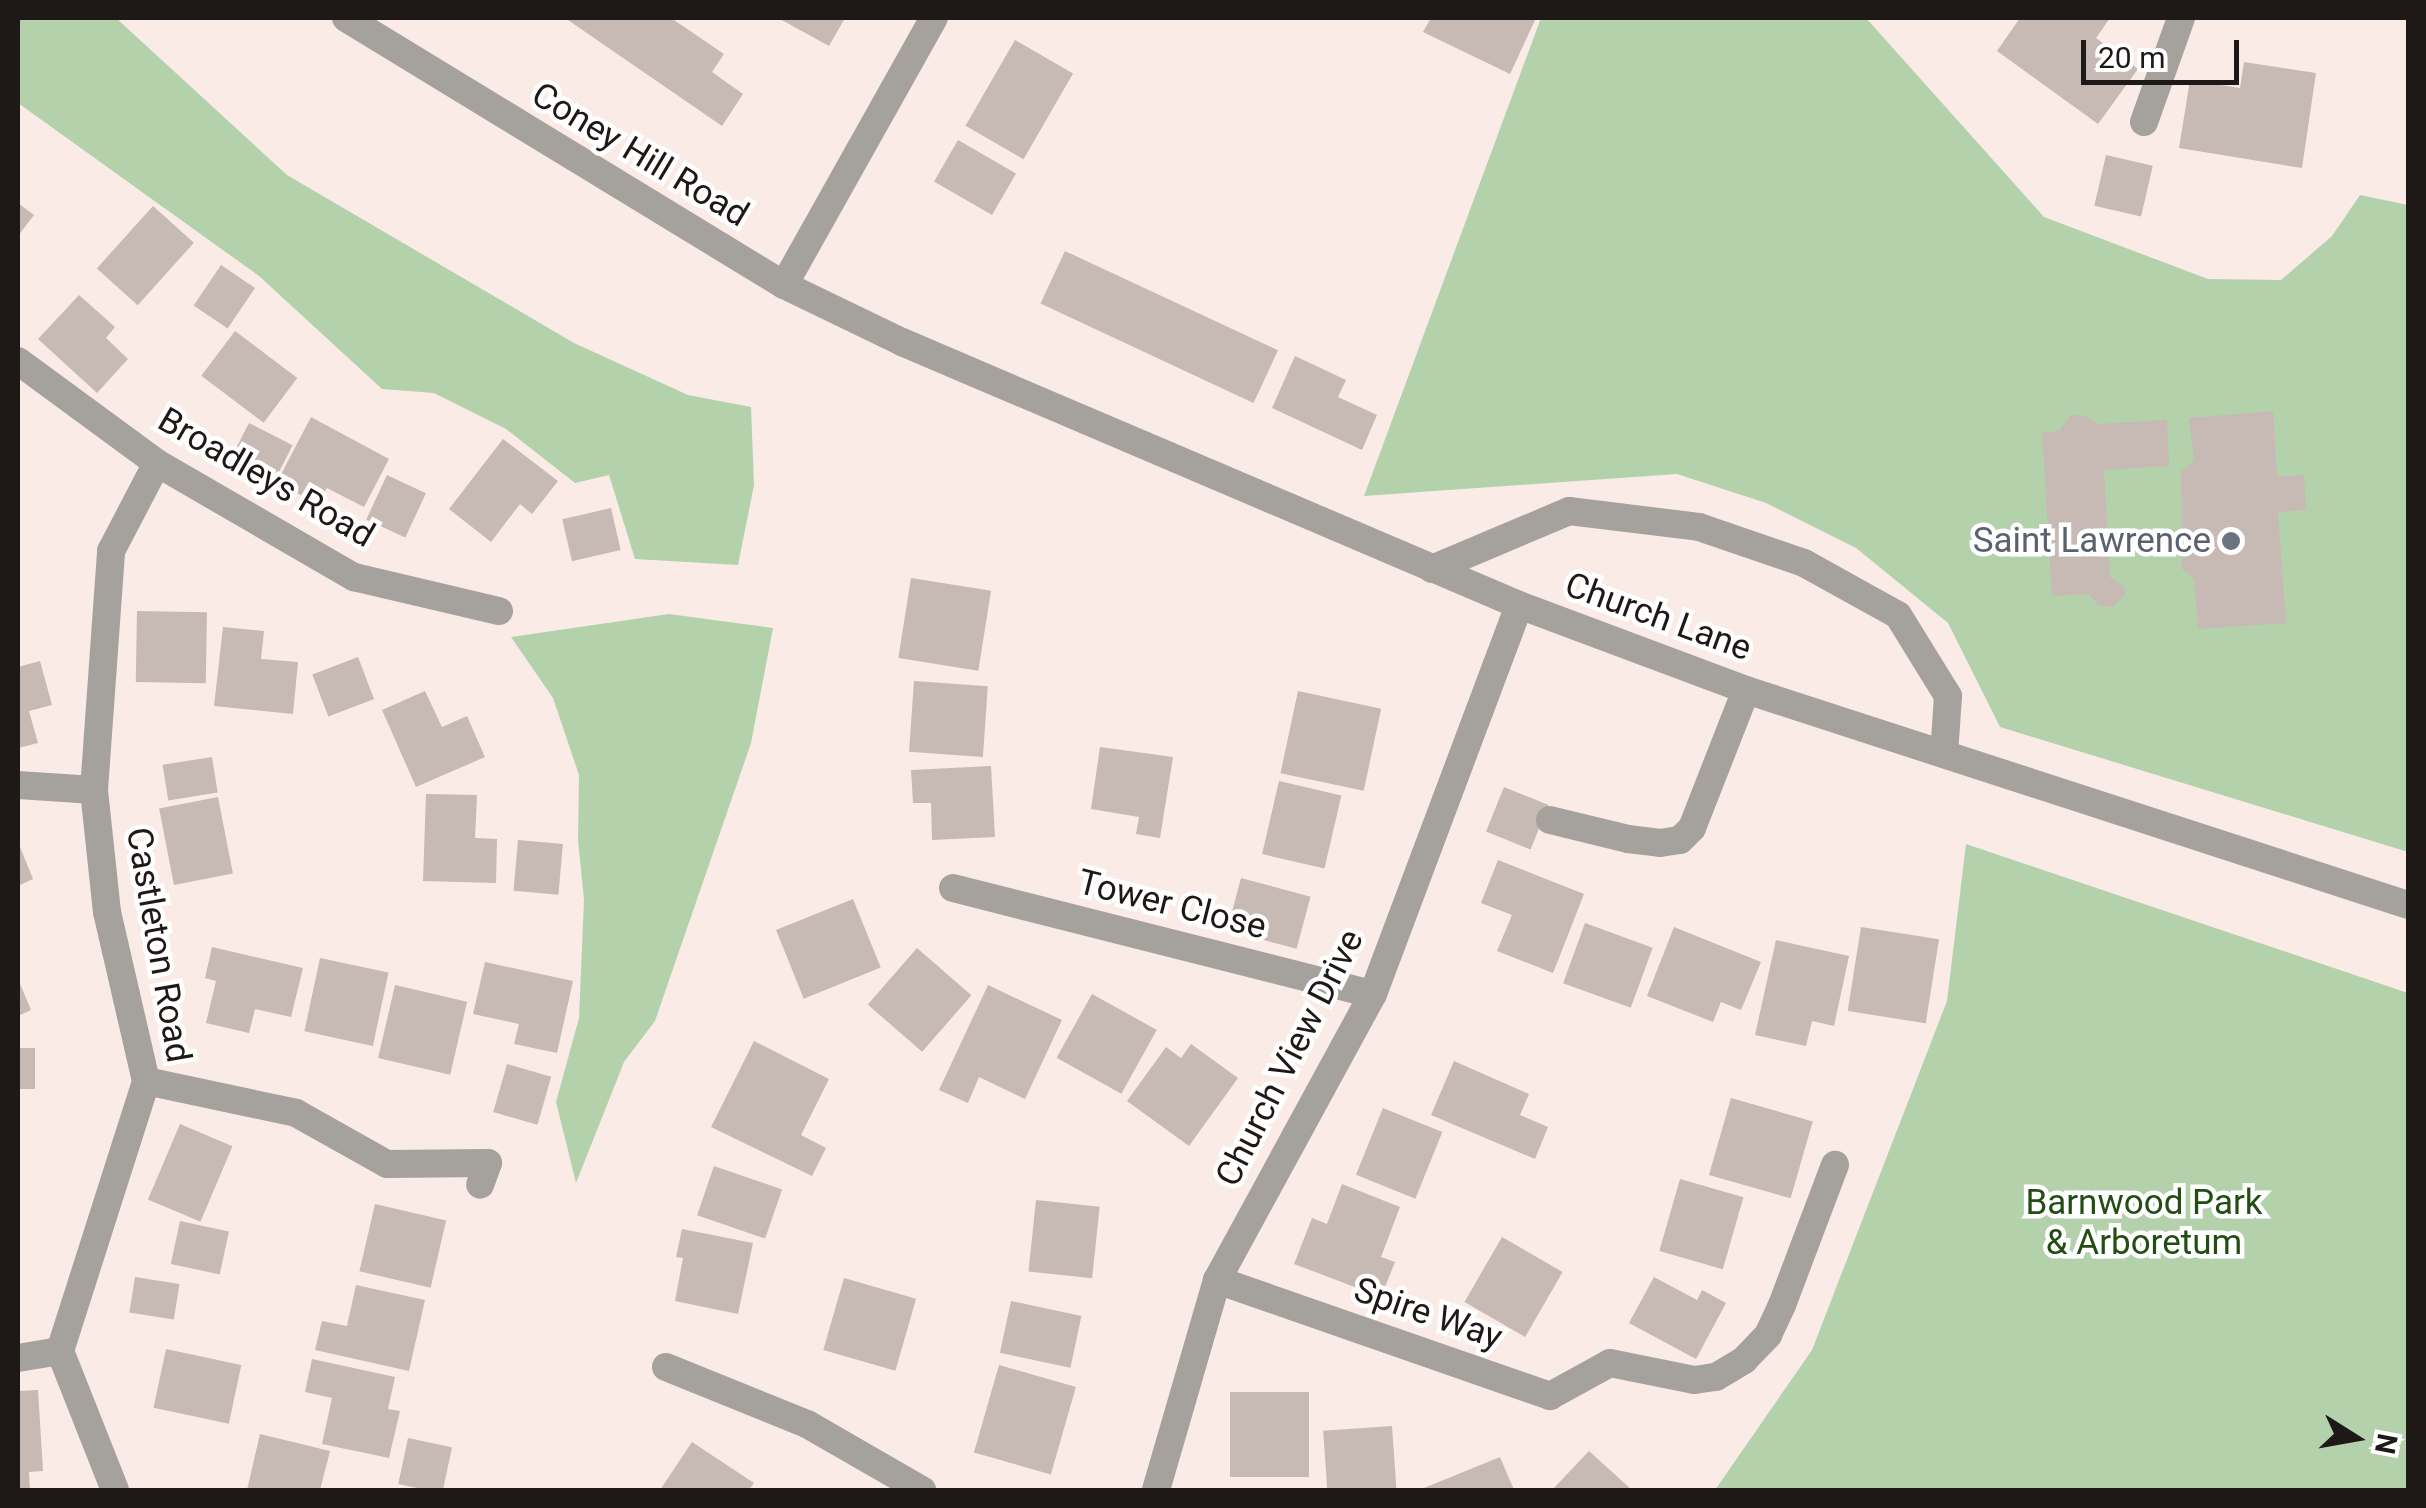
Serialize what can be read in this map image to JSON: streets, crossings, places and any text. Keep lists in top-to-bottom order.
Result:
{
  "streets": {
    "street": [
      "Coney Hill Road",
      "Broadleys Road",
      "Church Lane",
      "Tower Close",
      "Castleton Road",
      "Church View Drive",
      "Spire Way"
    ]
  },
  "crossings": [
    ["Coney Hill Road", "Church Lane"],
    ["Broadleys Road", "Castleton Road"],
    ["Church Lane", "Church View Drive"],
    ["Tower Close", "Church View Drive"],
    ["Church View Drive", "Spire Way"]
  ],
  "parks": ["Barnwood Park & Arboretum"],
  "places": ["Saint Lawrence"],
  "scale_bar": "20 m",
  "north": "right"
}
